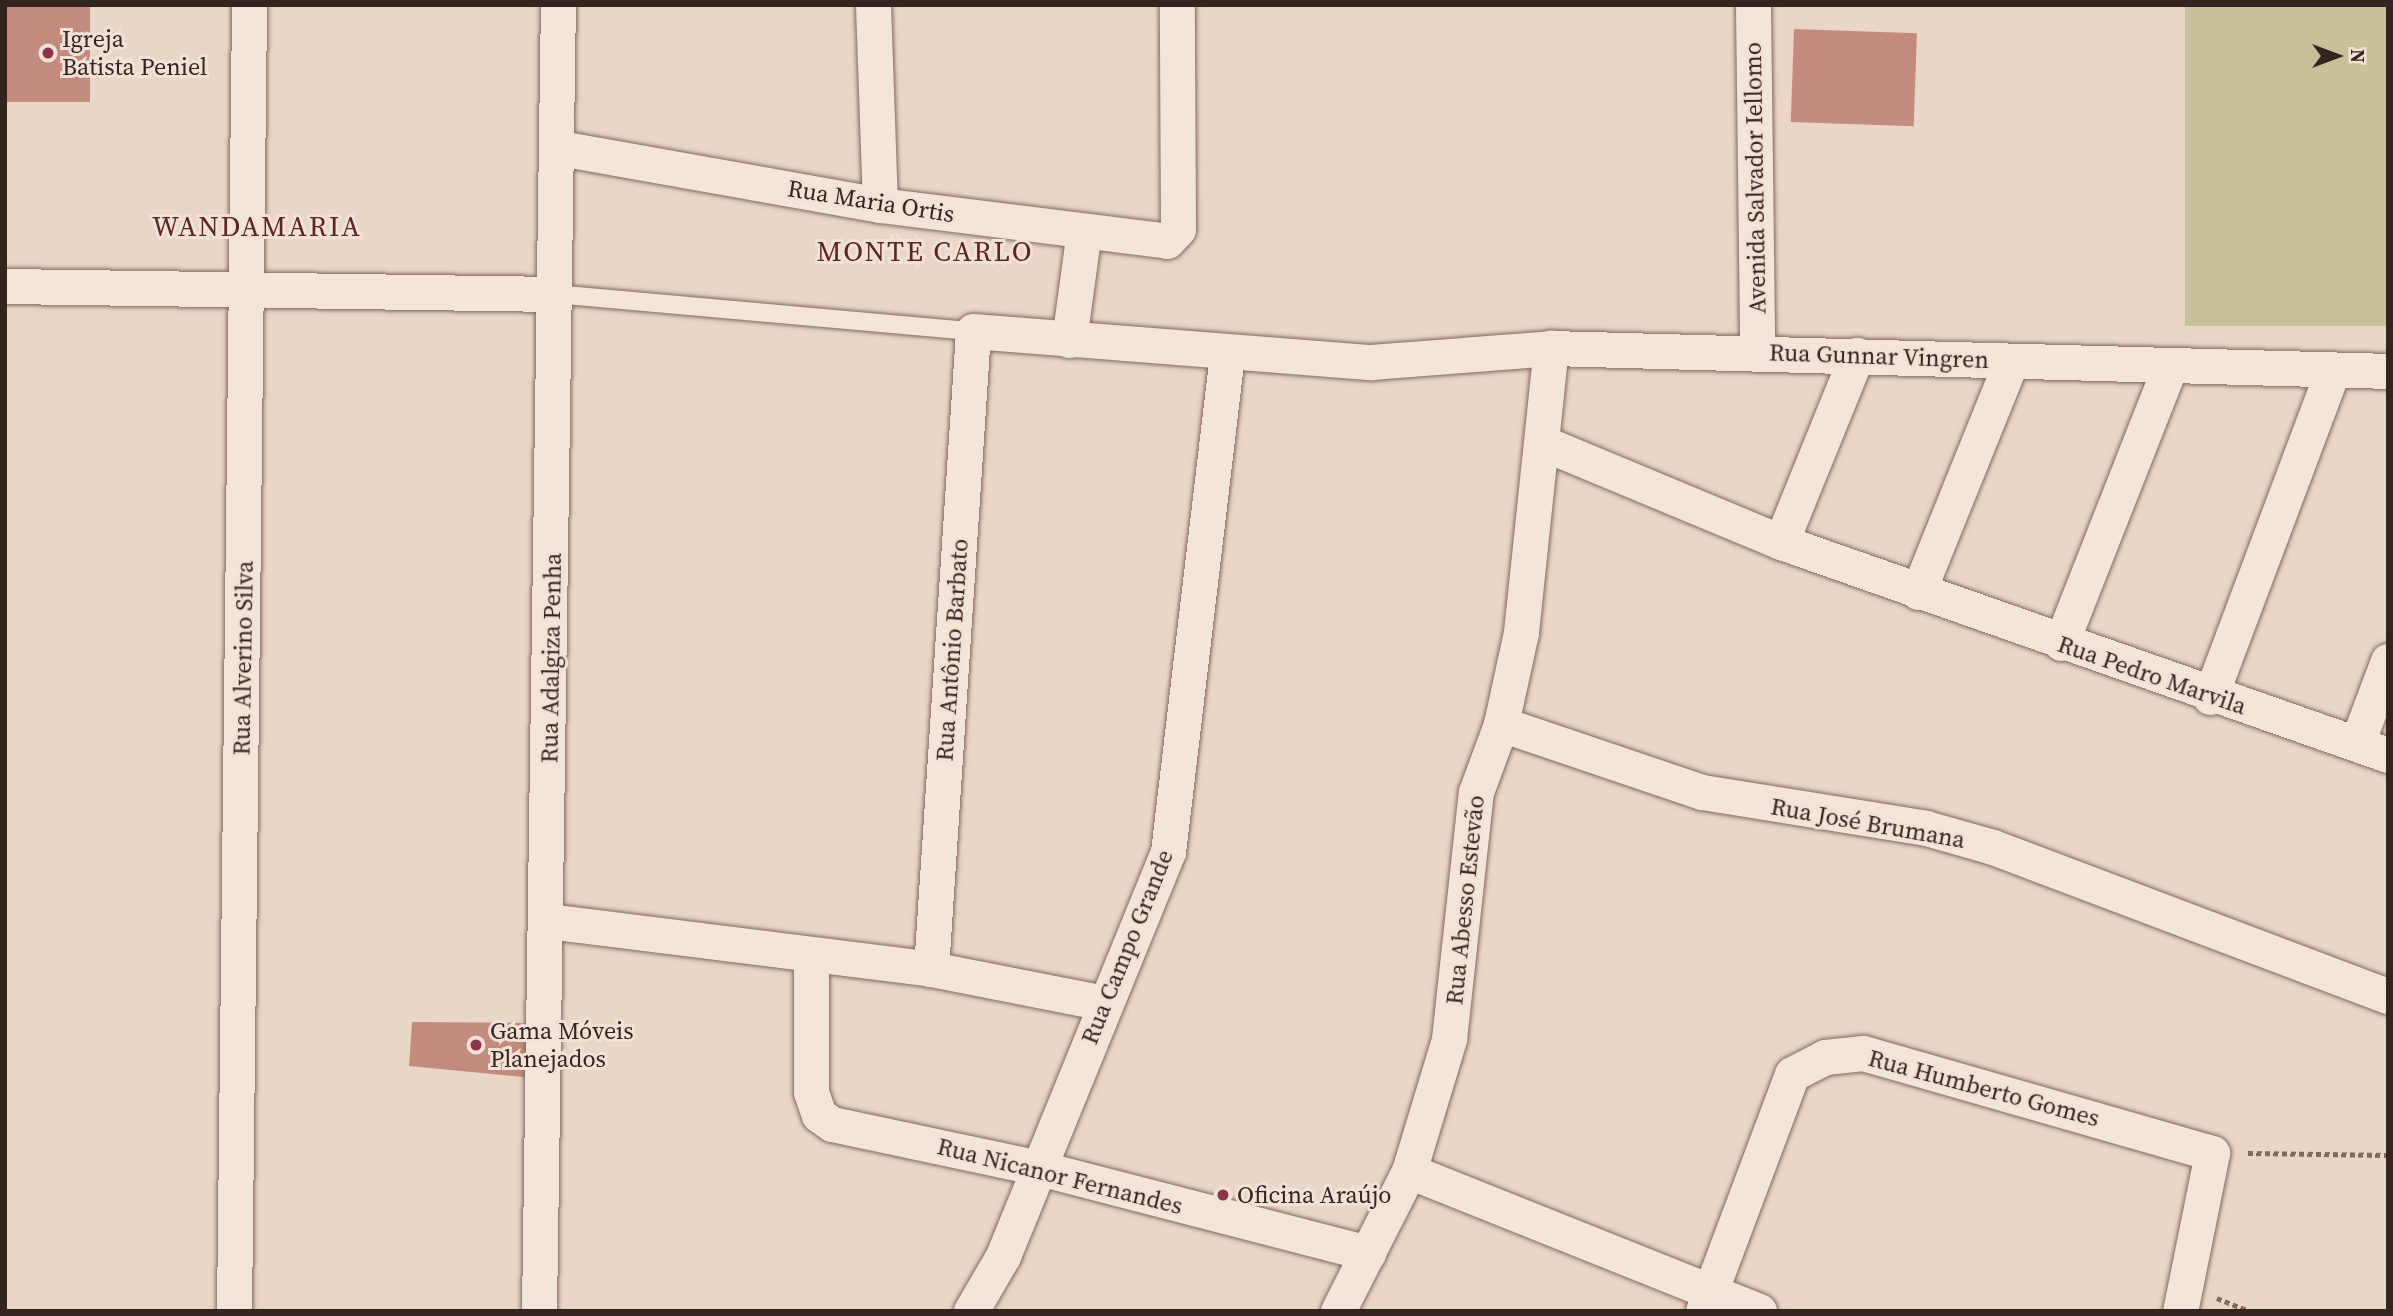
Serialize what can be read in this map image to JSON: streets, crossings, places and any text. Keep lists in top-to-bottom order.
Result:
{
  "streets": {
    "street": [
      "Avenida Salvador Iellomo",
      "Rua Maria Ortis",
      "Rua Gunnar Vingren",
      "Rua Antônio Barbato",
      "Rua Alverino Silva",
      "Rua Adalgiza Penha",
      "Rua Pedro Marvila",
      "Rua José Brumana",
      "Rua Abesso Estevão",
      "Rua Campo Grande",
      "Rua Humberto Gomes",
      "Rua Nicanor Fernandes"
    ]
  },
  "crossings": [
    ["Avenida Salvador Iellomo", "Rua Gunnar Vingren"],
    ["Rua Maria Ortis", "Rua Adalgiza Penha"],
    ["Rua Gunnar Vingren", "Rua Antônio Barbato"],
    ["Rua Gunnar Vingren", "Rua Abesso Estevão"],
    ["Rua Gunnar Vingren", "Rua Campo Grande"],
    ["Rua Pedro Marvila", "Rua Abesso Estevão"],
    ["Rua José Brumana", "Rua Abesso Estevão"],
    ["Rua Abesso Estevão", "Rua Nicanor Fernandes"],
    ["Rua Campo Grande", "Rua Nicanor Fernandes"]
  ],
  "districts": ["WANDAMARIA", "MONTE CARLO"],
  "places": ["Igreja Batista Peniel", "Gama Móveis Planejados", "Oficina Araújo"],
  "north": "right"
}
